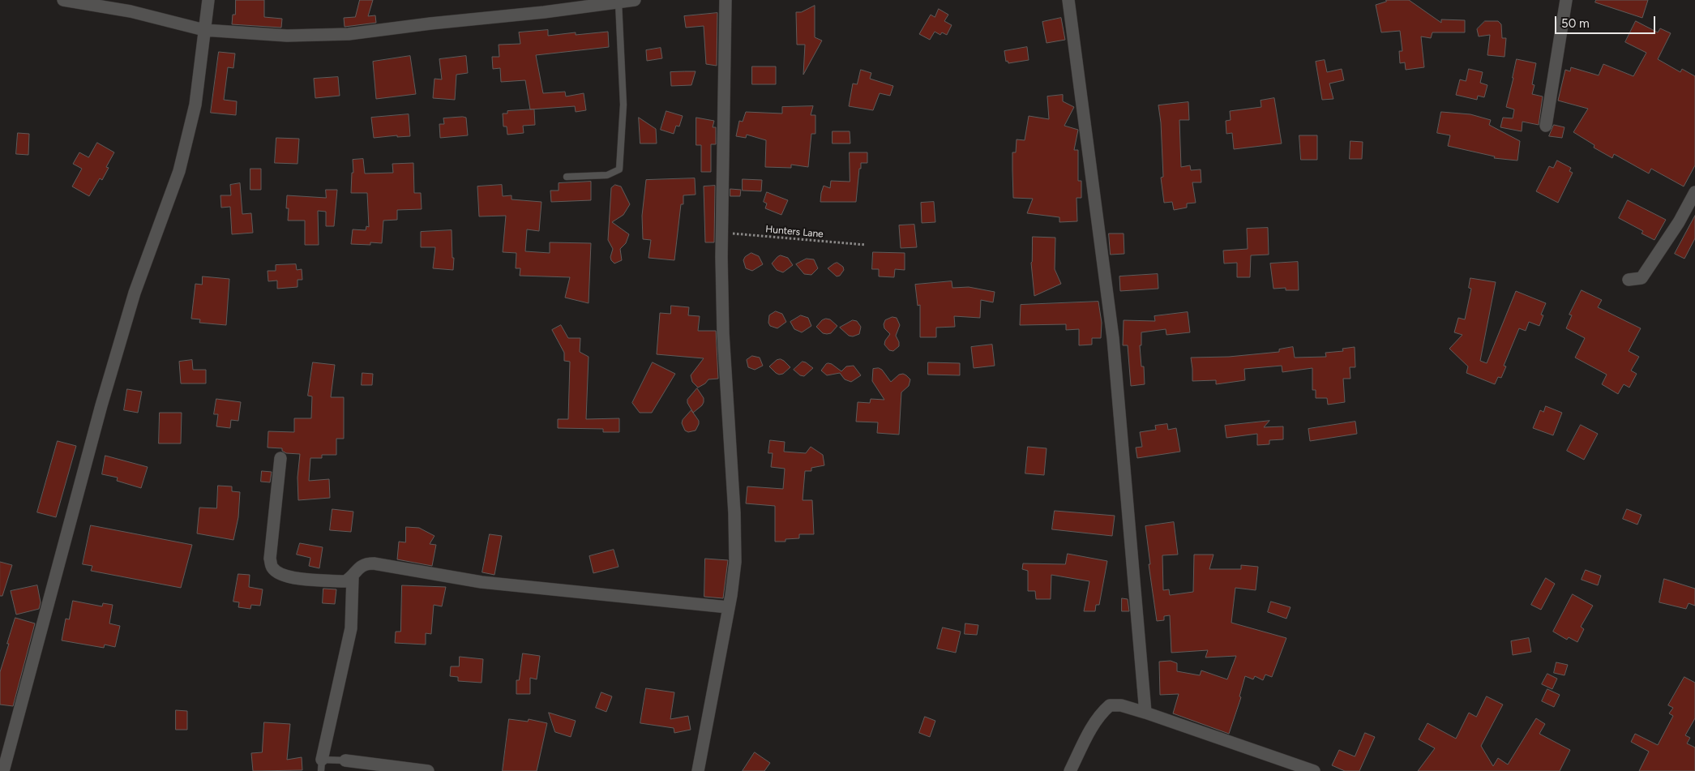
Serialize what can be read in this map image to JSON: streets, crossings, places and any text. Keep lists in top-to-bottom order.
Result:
{
  "streets": {
    "path": ["Hunters Lane"]
  },
  "scale_bar": "50 m"
}
